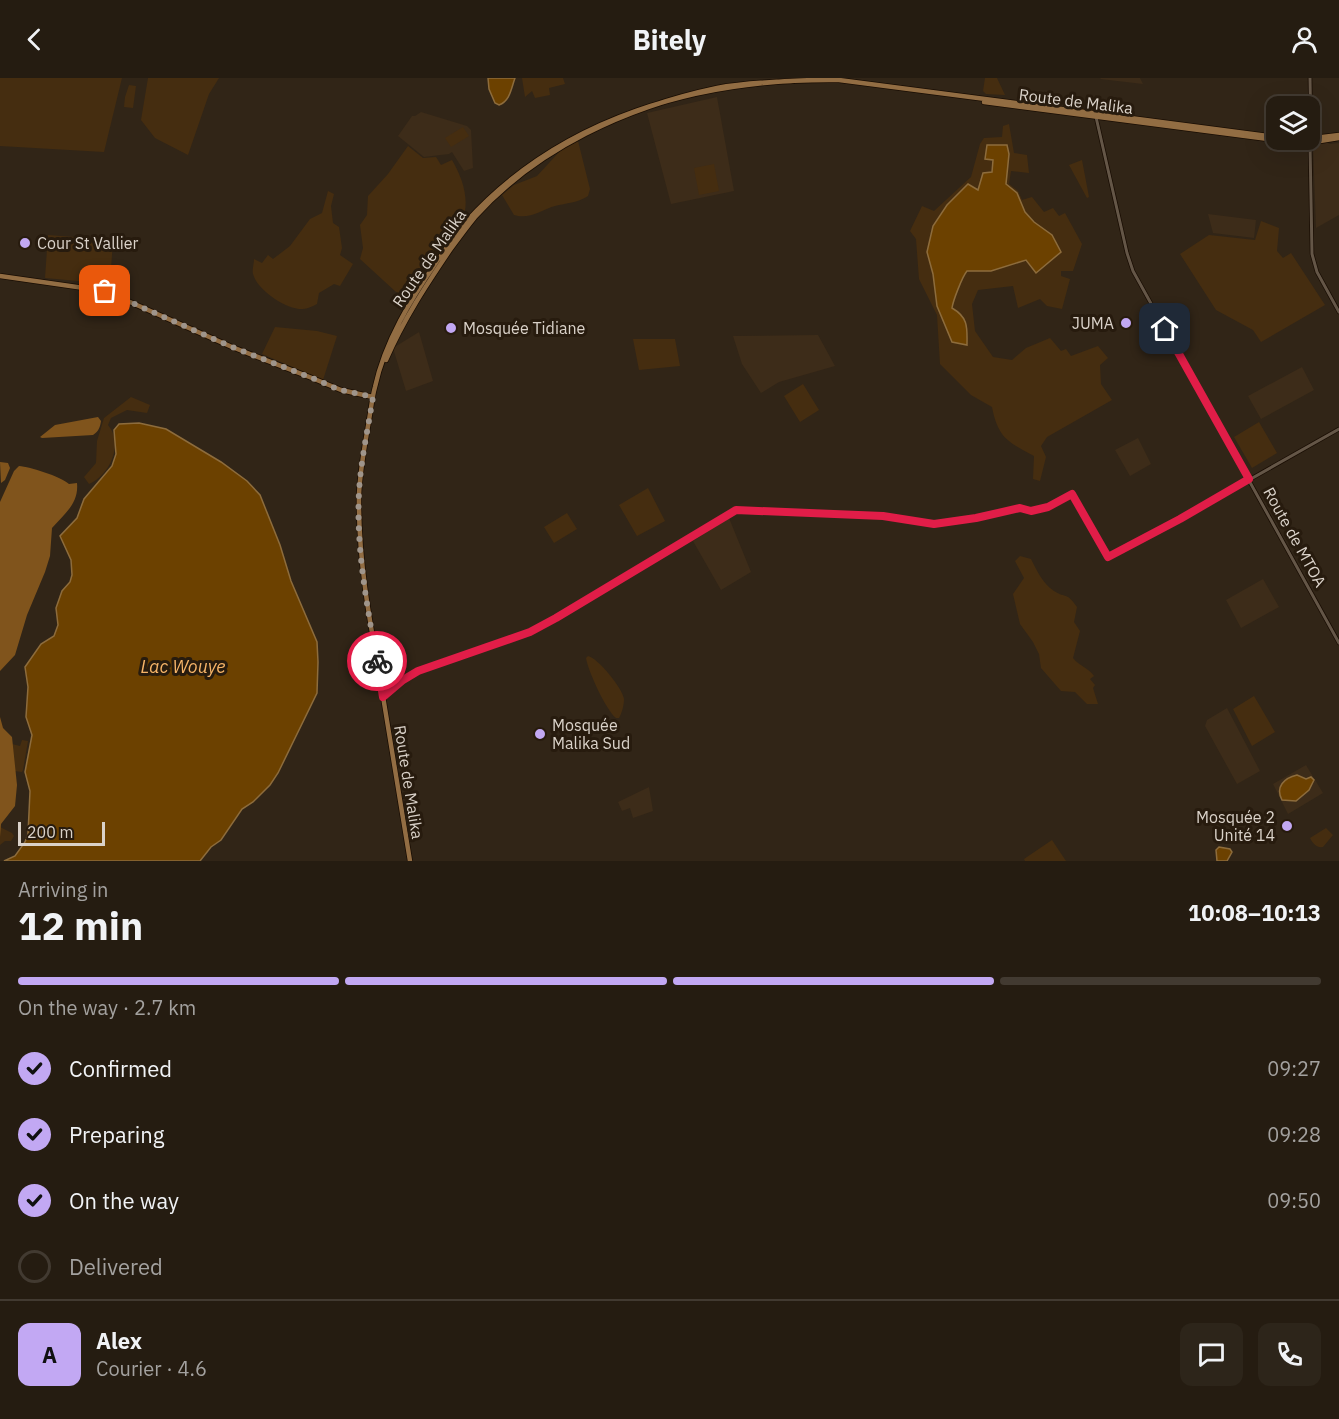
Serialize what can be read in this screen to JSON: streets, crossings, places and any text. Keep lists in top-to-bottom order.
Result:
{
  "streets": {
    "main road": ["Route de Malika"],
    "street": ["Route de MTOA"]
  },
  "crossings": [
    ["Route de Malika", "Route de MTOA"]
  ],
  "water": ["Lac Wouye"],
  "places": [
    "Cour St Vallier",
    "JUMA",
    "Mosquée Tidiane",
    "Mosquée Malika Sud",
    "Mosquée 2 Unité 14"
  ],
  "scale_bar": "200 m",
  "page": {
    "header": "Bitely",
    "scale": "200 m",
    "heading": ["12 min", "Arriving in", "10:08–10:13"],
    "panel": ["Alex", "Courier · 4.6"],
    "bar": "On the way · 2.7 km",
    "list": [
      ["Confirmed", "09:27"],
      ["Preparing", "09:28"],
      ["On the way", "09:50"],
      "Delivered"
    ],
    "round": "A"
  }
}
